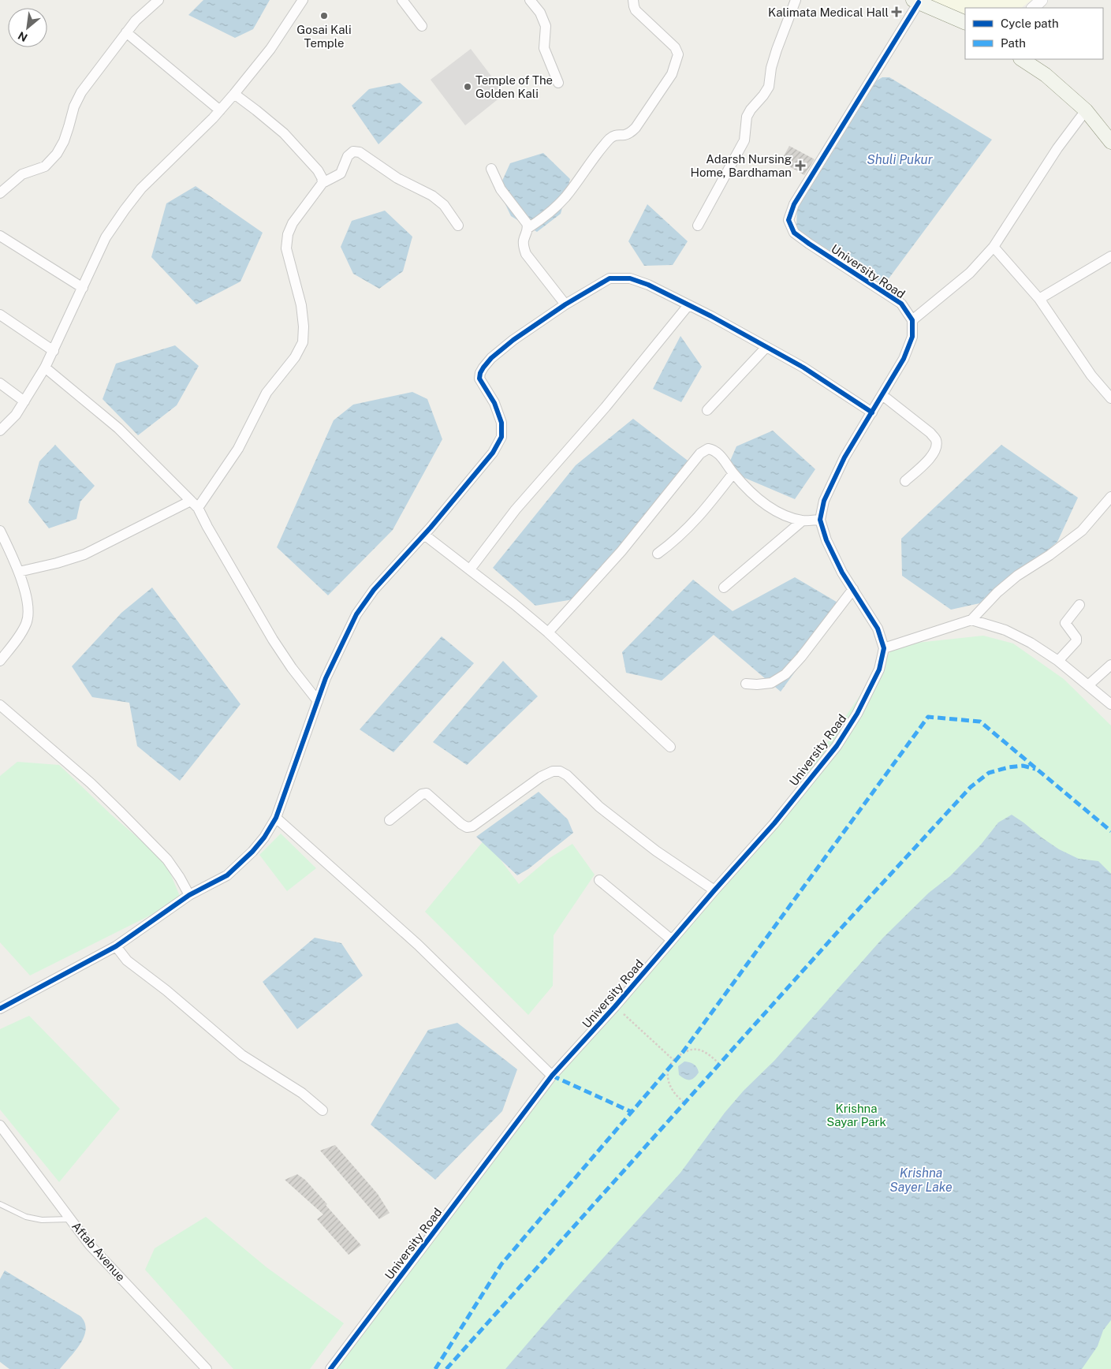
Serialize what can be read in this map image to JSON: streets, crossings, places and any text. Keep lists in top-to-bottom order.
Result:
{
  "streets": {
    "street": ["University Road", "Aftab Avenue"]
  },
  "water": ["Shuli Pukur", "Krishna Sayer Lake"],
  "parks": ["Krishna Sayar Park"],
  "places": {
    "health": ["Kalimata Medical Hall", "Adarsh Nursing Home, Bardhaman"],
    "other": ["Gosai Kali Temple", "Temple of The Golden Kali"]
  },
  "legend": ["Cycle path", "Path"],
  "north": "bottom left"
}
